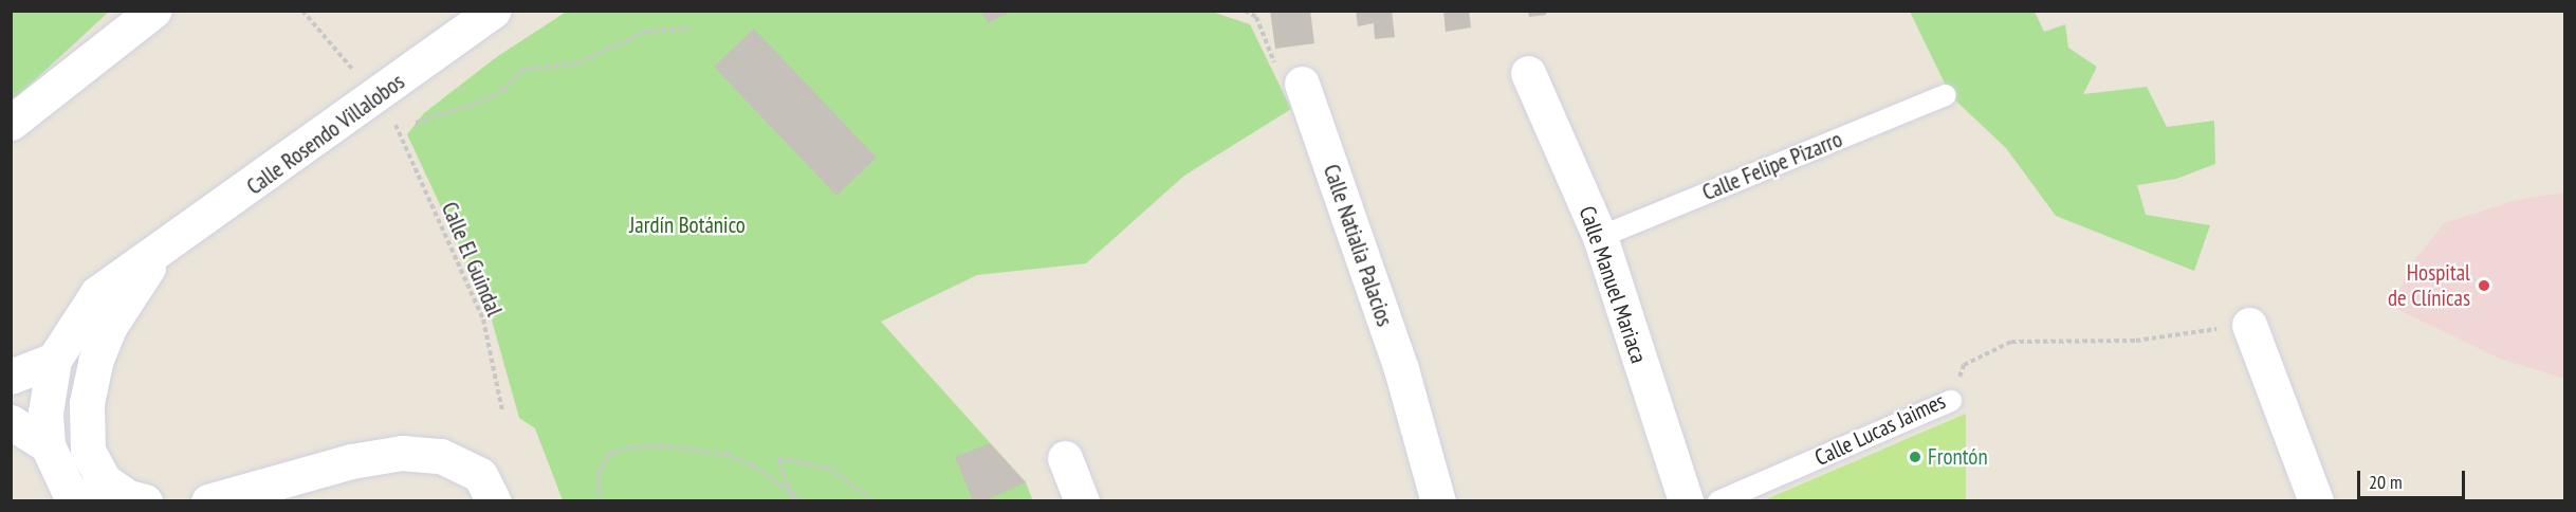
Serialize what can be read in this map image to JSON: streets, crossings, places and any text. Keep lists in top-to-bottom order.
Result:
{
  "streets": {
    "main road": ["Calle Rosendo Villalobos", "Calle Natialia Palacios", "Calle Manuel Mariaca"],
    "lane": ["Calle Felipe Pizarro", "Calle Lucas Jaimes"],
    "path": ["Calle El Guindal"]
  },
  "crossings": [
    ["Calle Felipe Pizarro", "Calle Manuel Mariaca"]
  ],
  "parks": ["Jardín Botánico"],
  "places": ["Hospital de Clínicas", "Frontón"],
  "scale_bar": "20 m"
}
